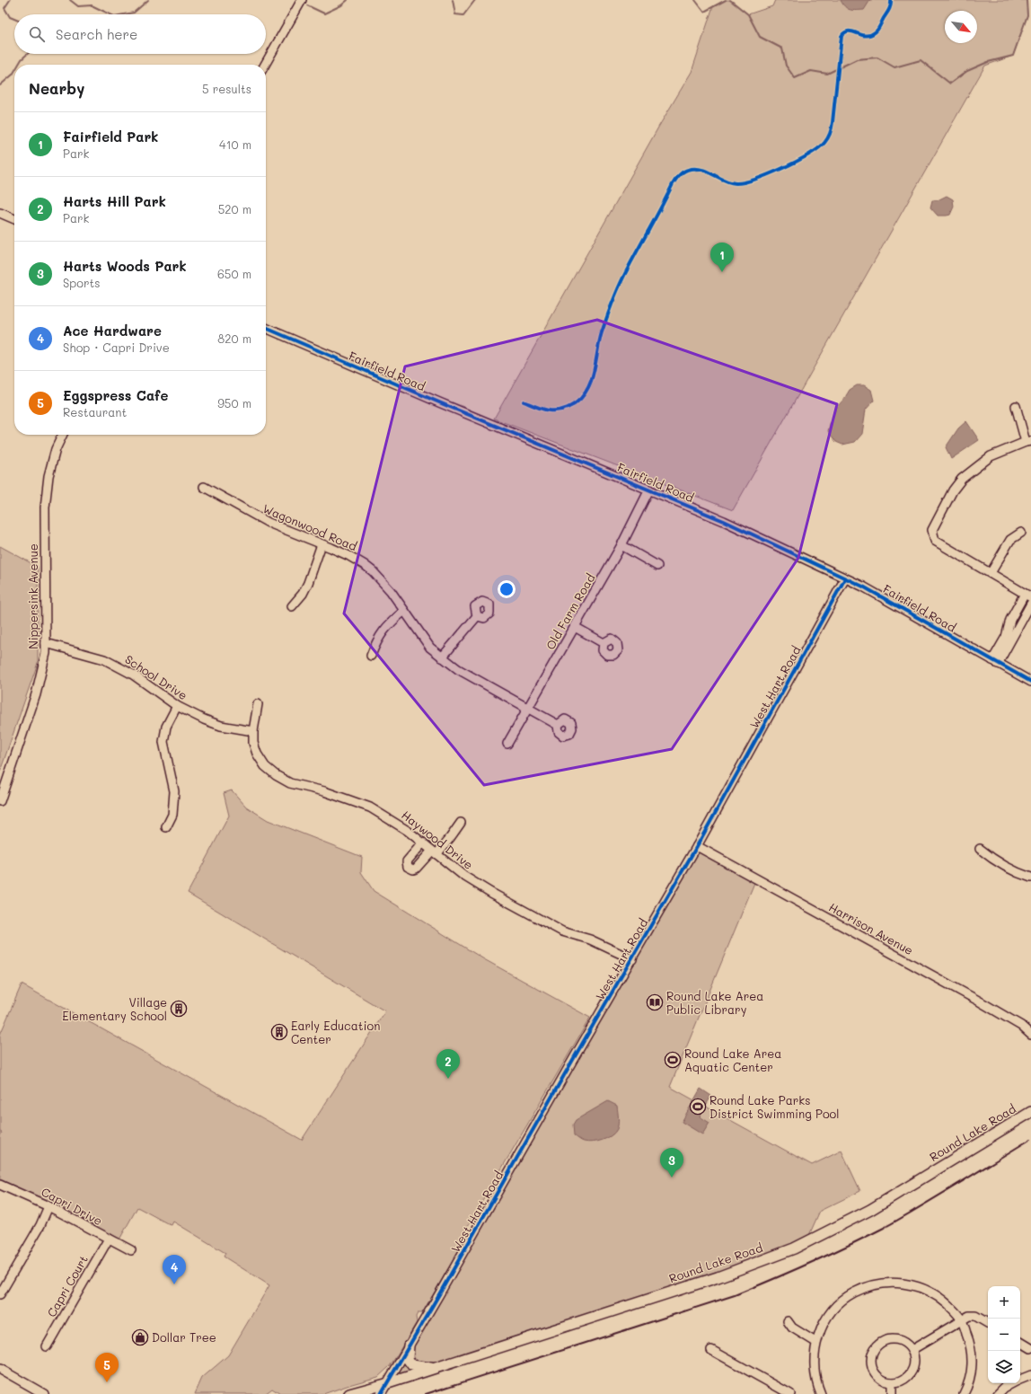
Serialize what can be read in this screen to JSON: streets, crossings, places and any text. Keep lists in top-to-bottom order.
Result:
{
  "streets": {
    "main road": ["Round Lake Road"],
    "street": [
      "Fairfield Road",
      "Wagonwood Road",
      "Nippersink Avenue",
      "Old Farm Road",
      "School Drive",
      "West Hart Road",
      "Haywood Drive",
      "Harrison Avenue",
      "Capri Drive",
      "Capri Court"
    ]
  },
  "crossings": [
    ["Fairfield Road", "Old Farm Road"],
    ["Fairfield Road", "West Hart Road"],
    ["Wagonwood Road", "Old Farm Road"],
    ["Nippersink Avenue", "School Drive"],
    ["School Drive", "Haywood Drive"],
    ["West Hart Road", "Haywood Drive"],
    ["West Hart Road", "Harrison Avenue"],
    ["West Hart Road", "Round Lake Road"],
    ["Capri Drive", "Capri Court"]
  ],
  "places": {
    "library": ["Round Lake Area Public Library"],
    "building": ["Village Elementary School", "Early Education Center"],
    "sports": ["Round Lake Area Aquatic Center", "Round Lake Parks District Swimming Pool"],
    "shop": ["Dollar Tree"]
  },
  "north": "bottom right",
  "page": {
    "search": "Search here",
    "heading": ["Nearby", "5 results"],
    "list": [
      {
        "mark": "1",
        "name": "Fairfield Park",
        "note": "Park",
        "value": "410 m"
      },
      {
        "mark": "2",
        "name": "Harts Hill Park",
        "note": "Park",
        "value": "520 m"
      },
      {
        "mark": "3",
        "name": "Harts Woods Park",
        "note": "Sports",
        "value": "650 m"
      },
      {
        "mark": "4",
        "name": "Ace Hardware",
        "note": "Shop · Capri Drive",
        "value": "820 m"
      },
      {
        "mark": "5",
        "name": "Eggspress Cafe",
        "note": "Restaurant",
        "value": "950 m"
      }
    ],
    "pins": [
      "1",
      "2",
      "3",
      "4",
      "5"
    ],
    "map_buttons": ["+", "−"]
  }
}
